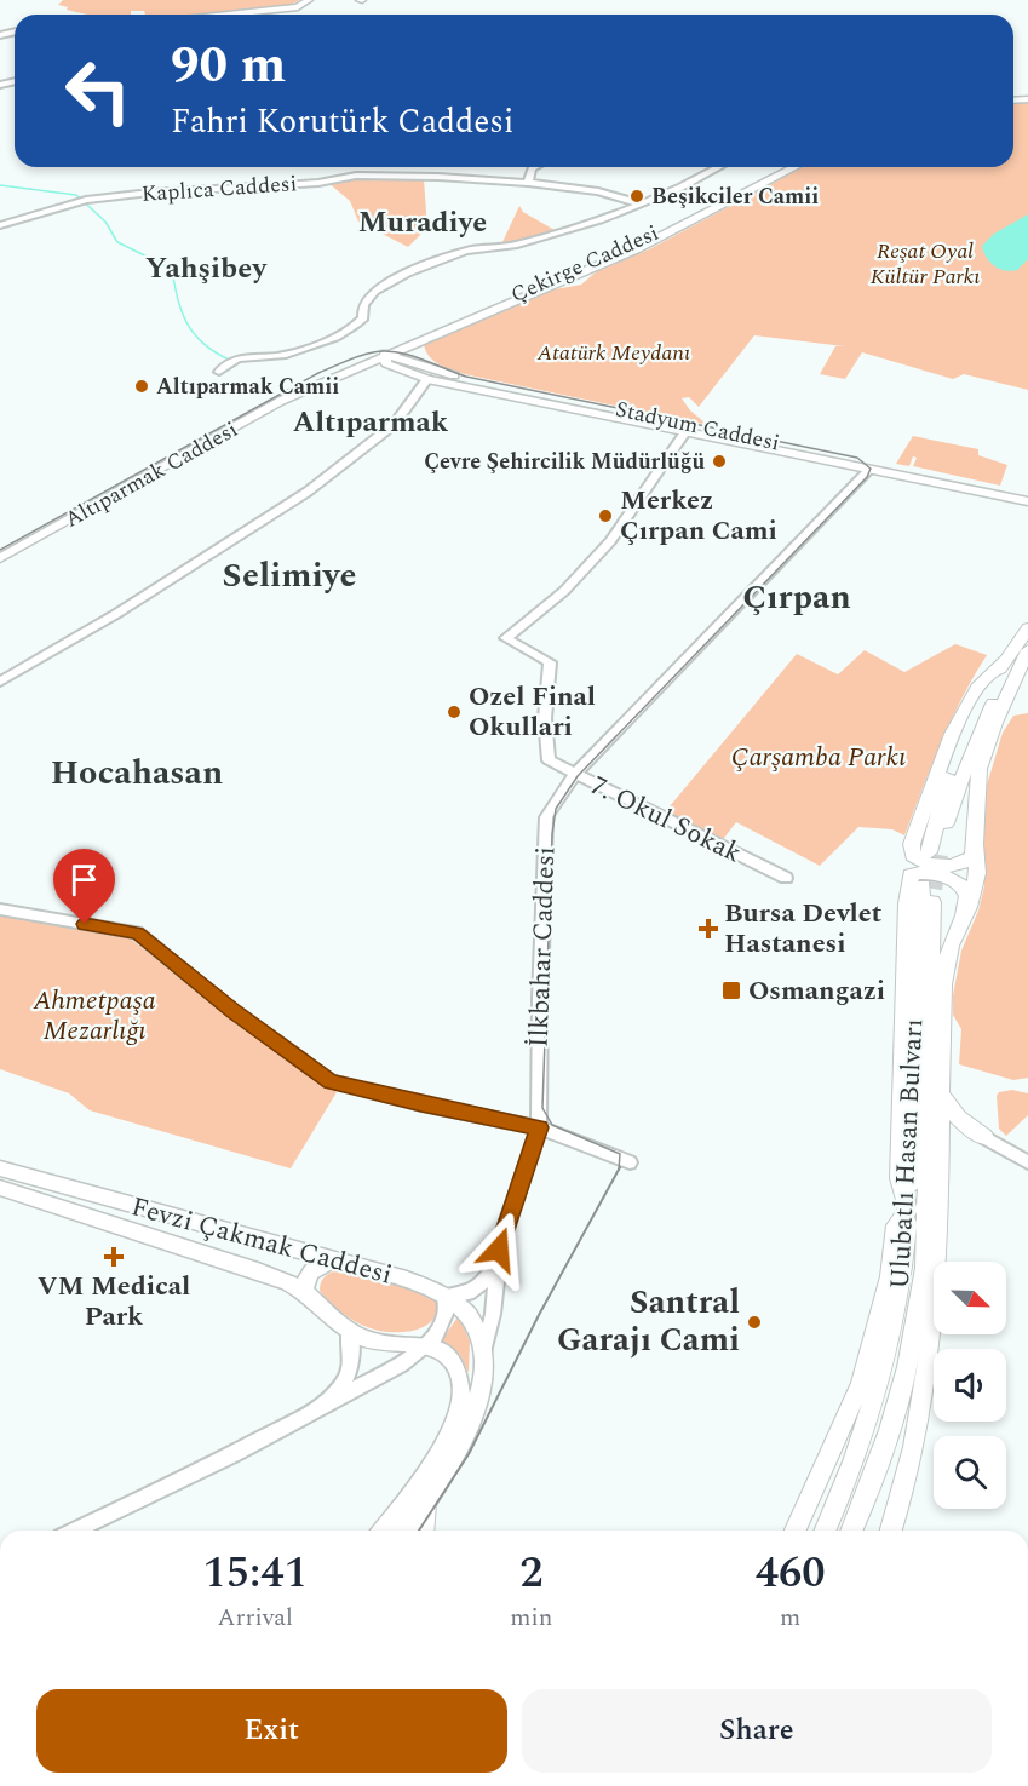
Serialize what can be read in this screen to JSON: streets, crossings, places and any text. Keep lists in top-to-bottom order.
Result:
{
  "streets": {
    "highway": ["Ulubatlı Hasan Bulvarı"],
    "main road": [
      "Kaplıca Caddesi",
      "Çekirge Caddesi",
      "Stadyum Caddesi",
      "Altıparmak Caddesi",
      "7. Okul Sokak",
      "İlkbahar Caddesi",
      "Fevzi Çakmak Caddesi"
    ]
  },
  "crossings": [
    ["Çekirge Caddesi", "Stadyum Caddesi"],
    ["Çekirge Caddesi", "Altıparmak Caddesi"],
    ["Stadyum Caddesi", "Altıparmak Caddesi"],
    ["7. Okul Sokak", "İlkbahar Caddesi"]
  ],
  "districts": [
    "Muradiye",
    "Yahşibey",
    "Altıparmak",
    "Selimiye",
    "Çırpan",
    "Hocahasan"
  ],
  "parks": [
    "Reşat Oyal Kültür Parkı",
    "Atatürk Meydanı",
    "Çarşamba Parkı",
    "Ahmetpaşa Mezarlığı"
  ],
  "places": {
    "other": [
      "Beşikciler Camii",
      "Altıparmak Camii",
      "Çevre Şehircilik Müdürlüğü",
      "Merkez Çırpan Cami",
      "Ozel Final Okullari",
      "Santral Garajı Cami"
    ],
    "health": ["Bursa Devlet Hastanesi", "VM Medical Park"],
    "transit": ["Osmangazi"]
  },
  "north": "bottom right",
  "page": {
    "turn": ["90 m", "Fahri Korutürk Caddesi"],
    "eta": [
      "15:41",
      "Arrival",
      "2",
      "min",
      "460",
      "m"
    ],
    "buttons": ["Exit", "Share"]
  }
}
